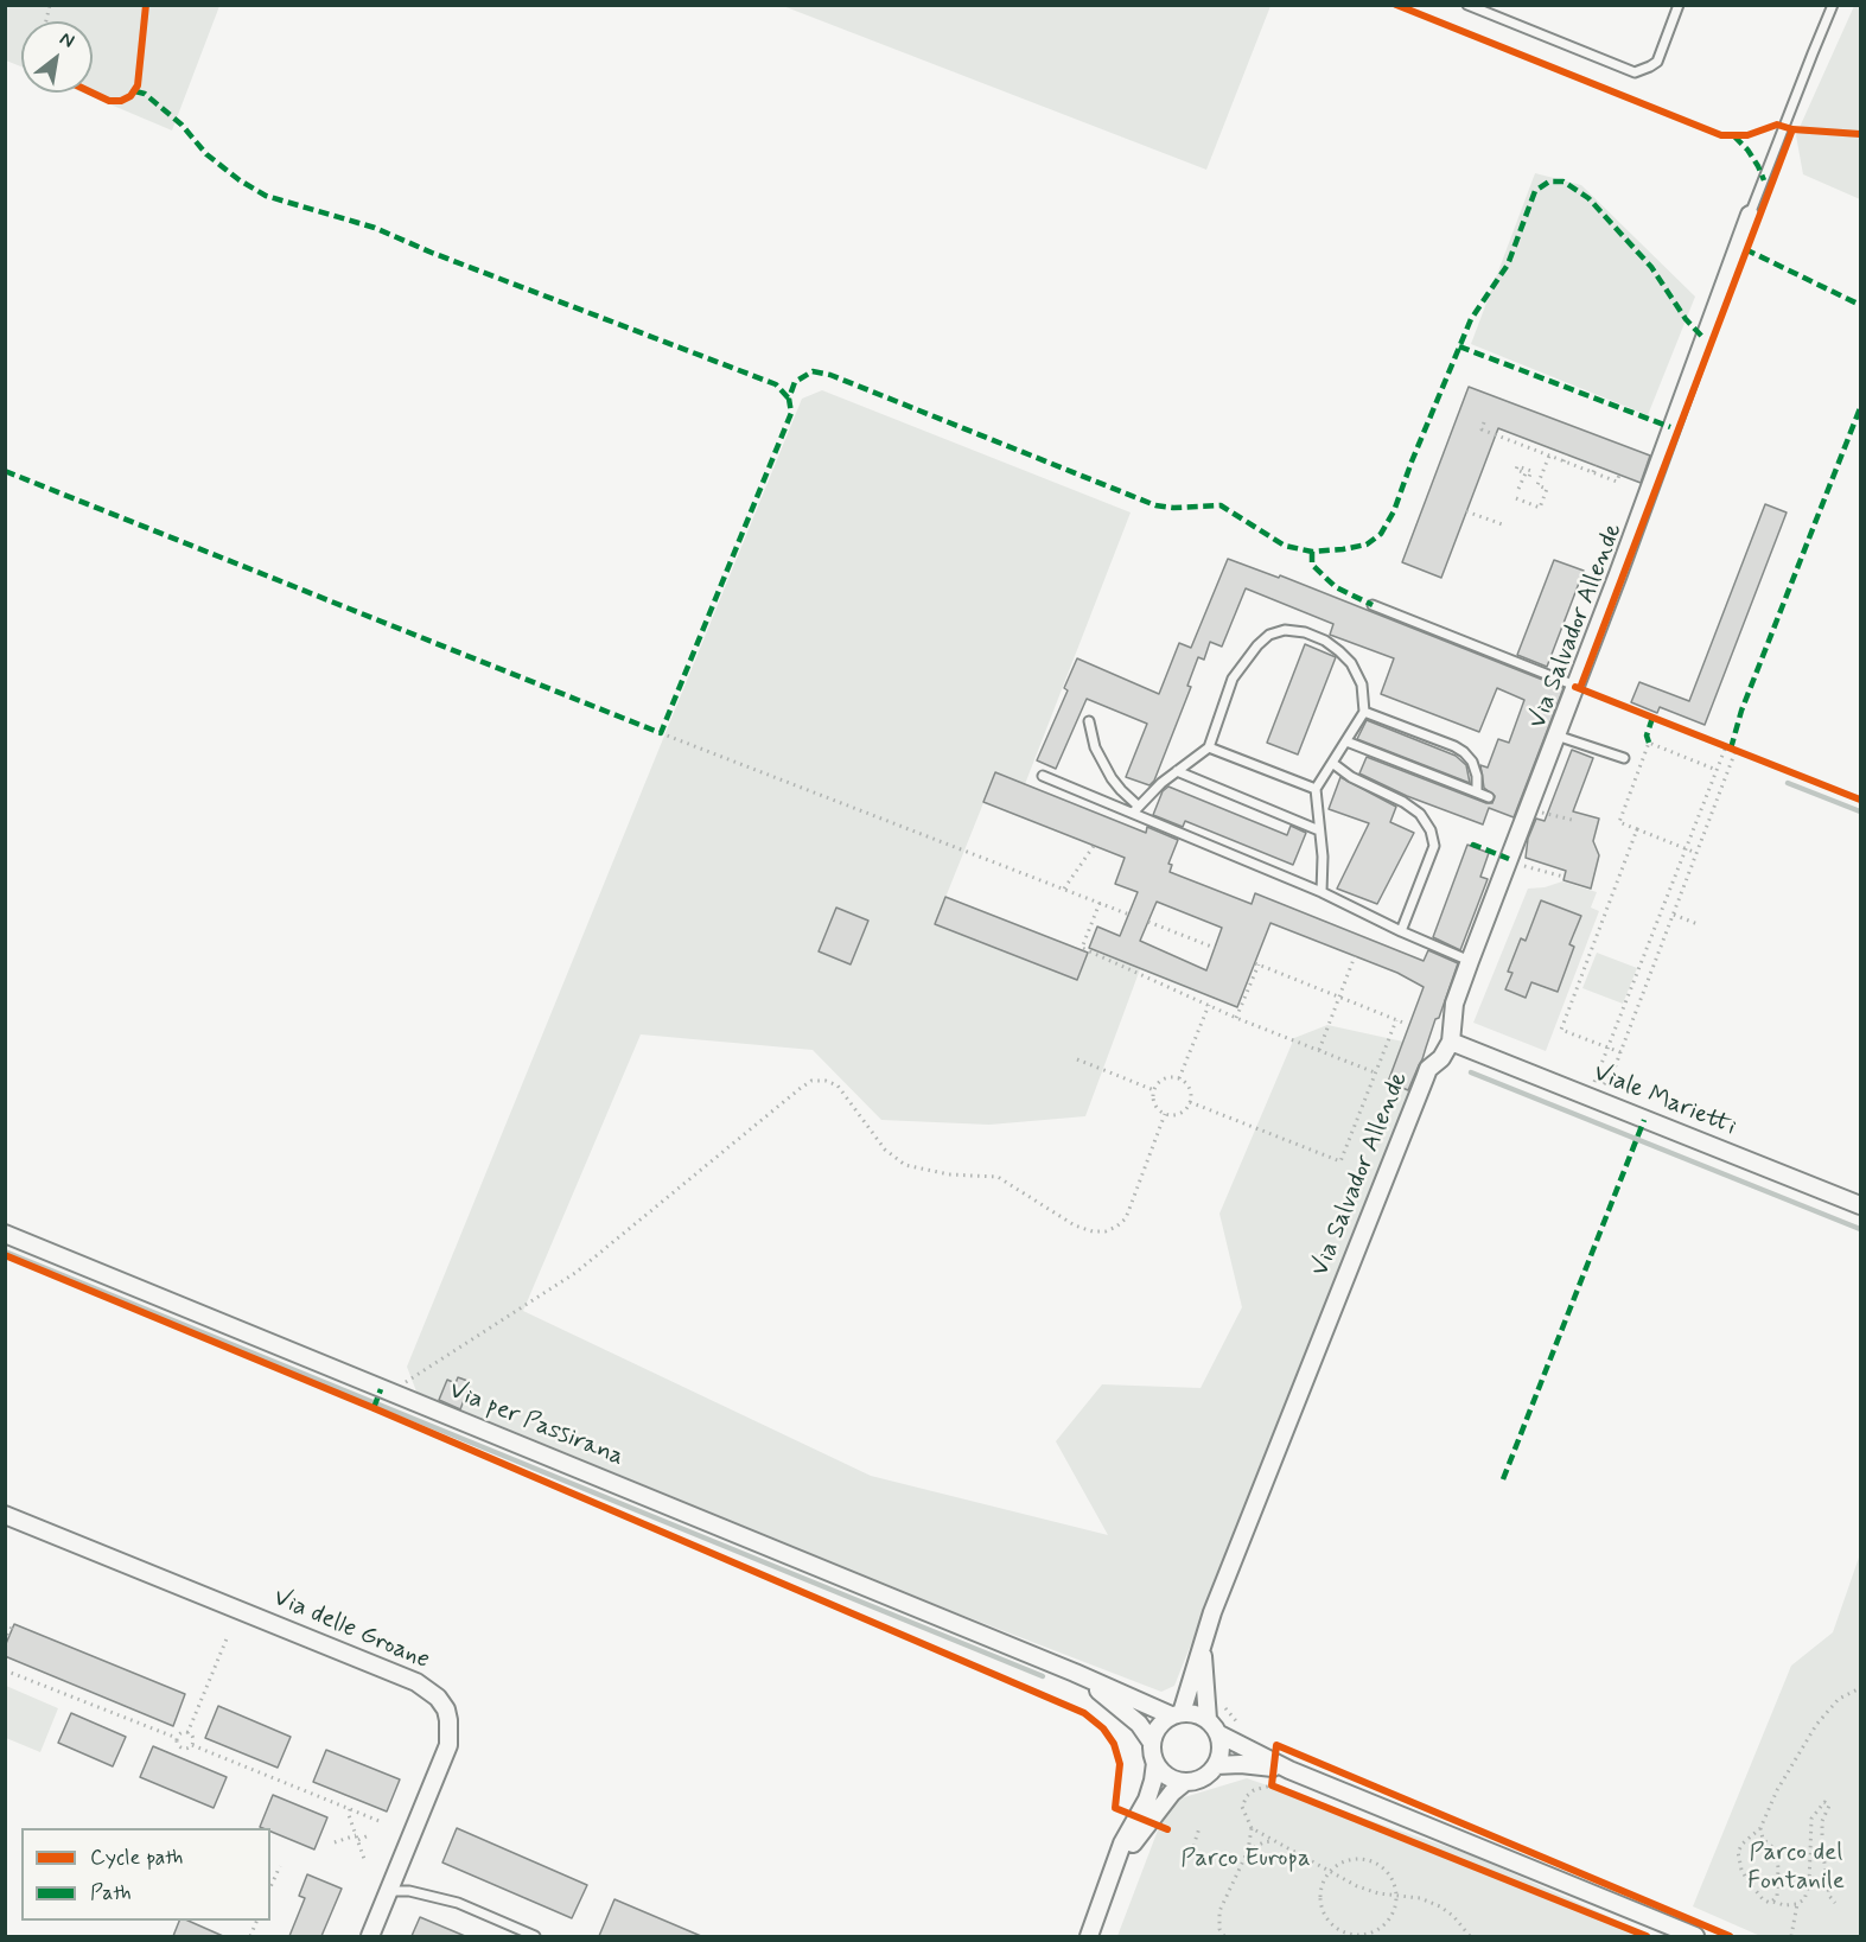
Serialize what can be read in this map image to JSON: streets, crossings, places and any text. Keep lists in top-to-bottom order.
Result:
{
  "streets": {
    "street": [
      "Via Salvador Allende",
      "Viale Marietti",
      "Via per Passirana",
      "Via delle Groane"
    ]
  },
  "crossings": [
    ["Via Salvador Allende", "Viale Marietti"],
    ["Via Salvador Allende", "Via per Passirana"]
  ],
  "parks": ["Parco del Fontanile", "Parco Europa"],
  "legend": ["Cycle path", "Path"],
  "north": "top right"
}
